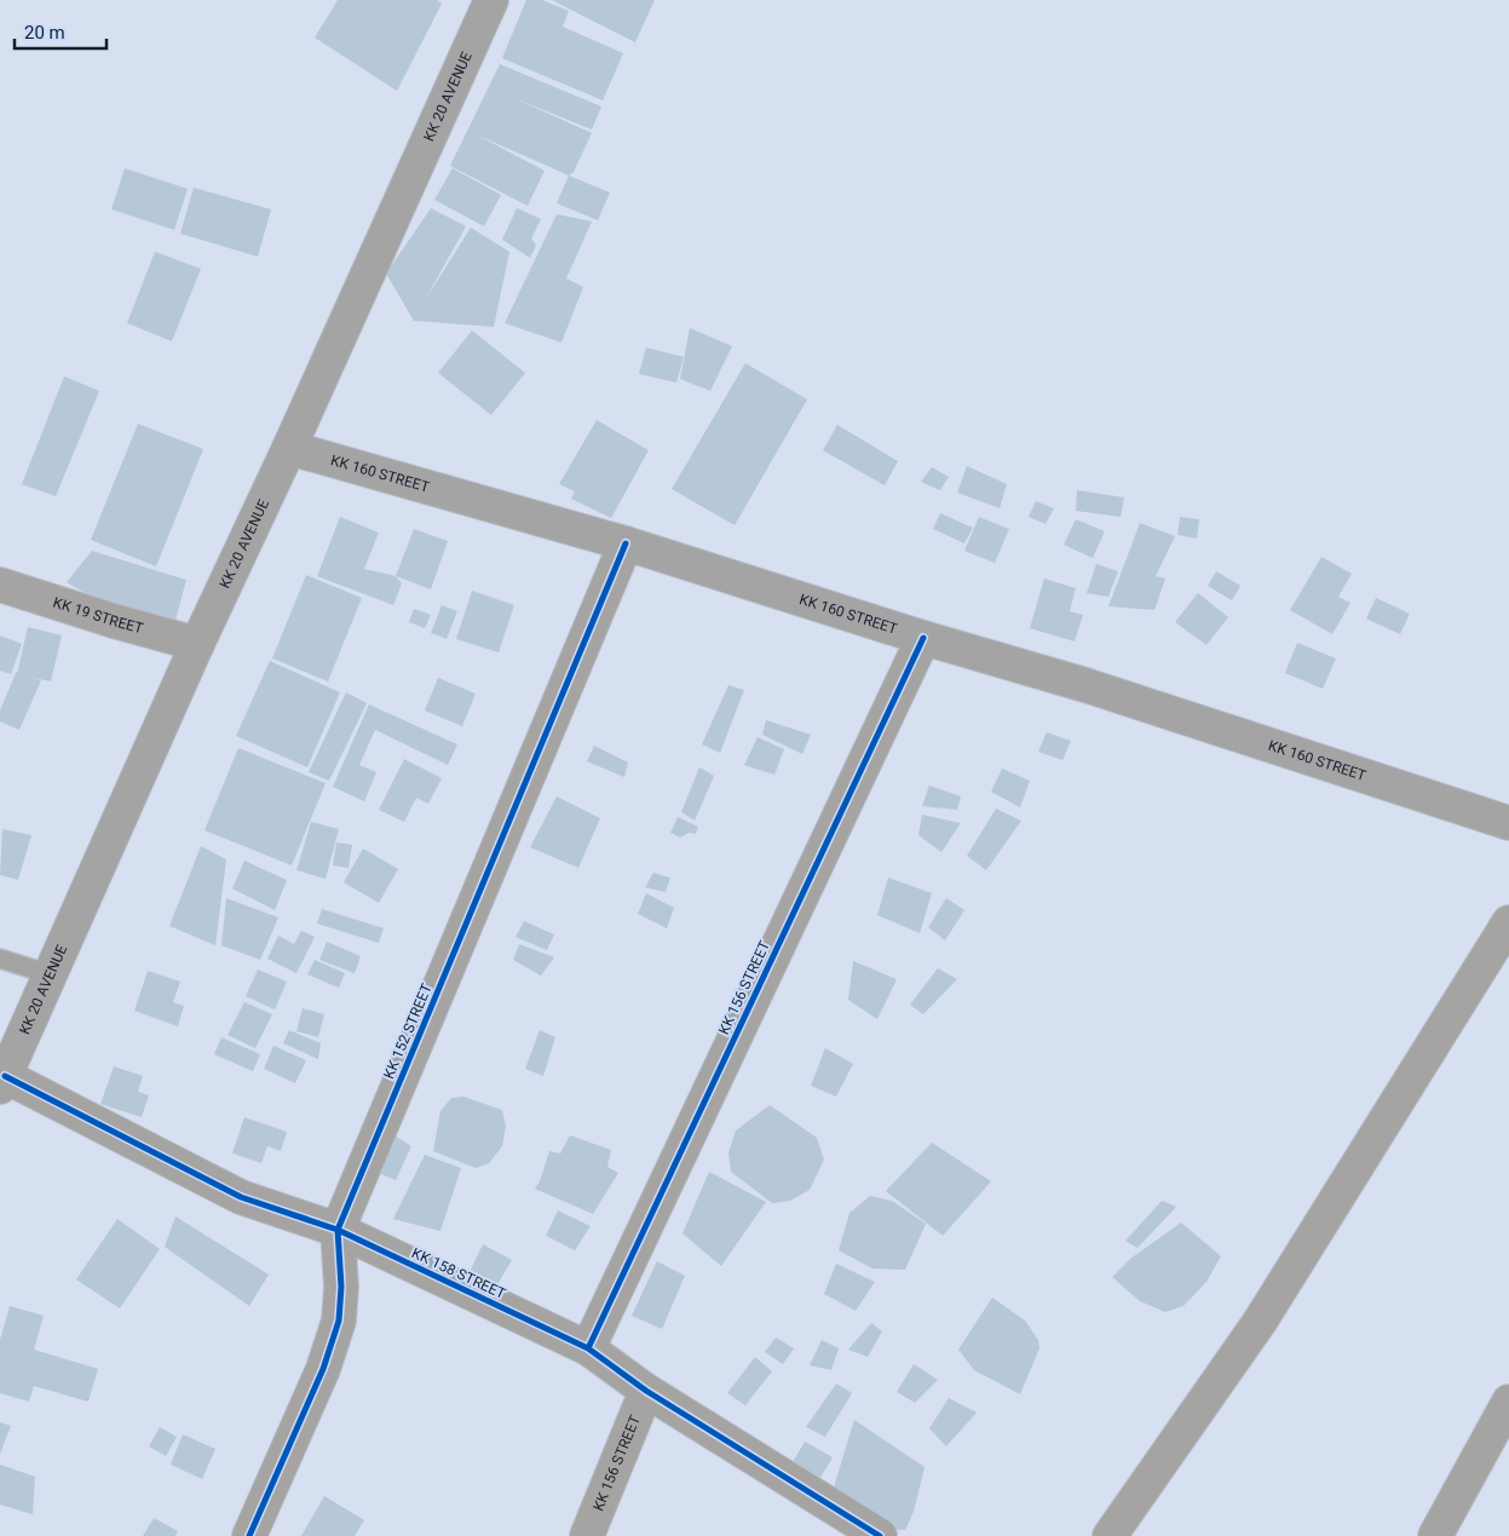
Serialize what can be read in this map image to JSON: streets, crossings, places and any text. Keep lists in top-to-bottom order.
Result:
{
  "streets": {
    "main road": ["KK 20 AVENUE", "KK 160 STREET"],
    "street": [
      "KK 19 STREET",
      "KK 156 STREET",
      "KK 152 STREET",
      "KK 158 STREET"
    ]
  },
  "crossings": [
    ["KK 20 AVENUE", "KK 160 STREET"],
    ["KK 20 AVENUE", "KK 19 STREET"],
    ["KK 20 AVENUE", "KK 158 STREET"],
    ["KK 160 STREET", "KK 156 STREET"],
    ["KK 160 STREET", "KK 152 STREET"],
    ["KK 156 STREET", "KK 158 STREET"],
    ["KK 152 STREET", "KK 158 STREET"]
  ],
  "scale_bar": "20 m"
}
